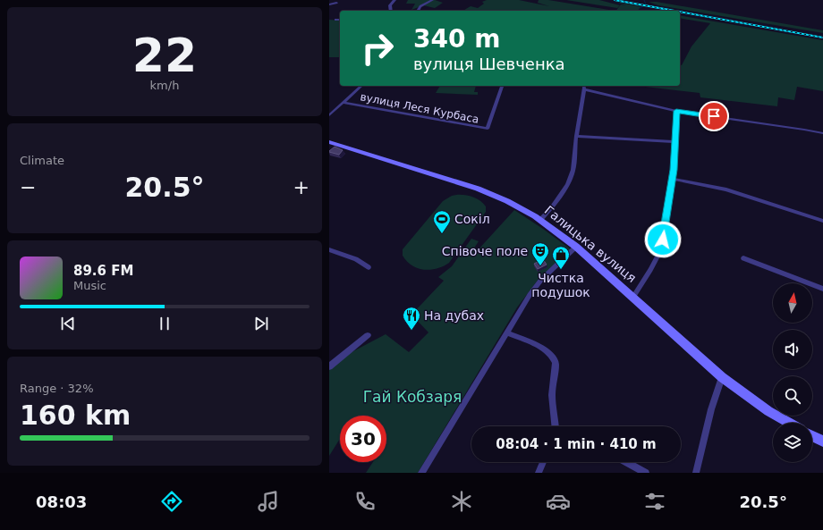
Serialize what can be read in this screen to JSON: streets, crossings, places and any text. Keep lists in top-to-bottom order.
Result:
{
  "streets": {
    "street": ["вулиця Леся Курбаса", "Галицька вулиця"]
  },
  "parks": ["Гай Кобзаря"],
  "places": {
    "sports": ["Сокіл"],
    "theatre": ["Співоче поле"],
    "shop": ["Чистка подушок"],
    "restaurant": ["На дубах"]
  },
  "north": "top",
  "page": {
    "tile": [
      ["22", "km/h"],
      "Climate",
      ["Range · 32%", "160 km"]
    ],
    "turn": ["340 m", "вулиця Шевченка"],
    "heat": ["−", "20.5°", "+"],
    "song": ["89.6 FM", "Music"],
    "limit": "30",
    "trip": "08:04 · 1 min · 410 m",
    "tabs": ["08:03", "20.5°"]
  }
}
